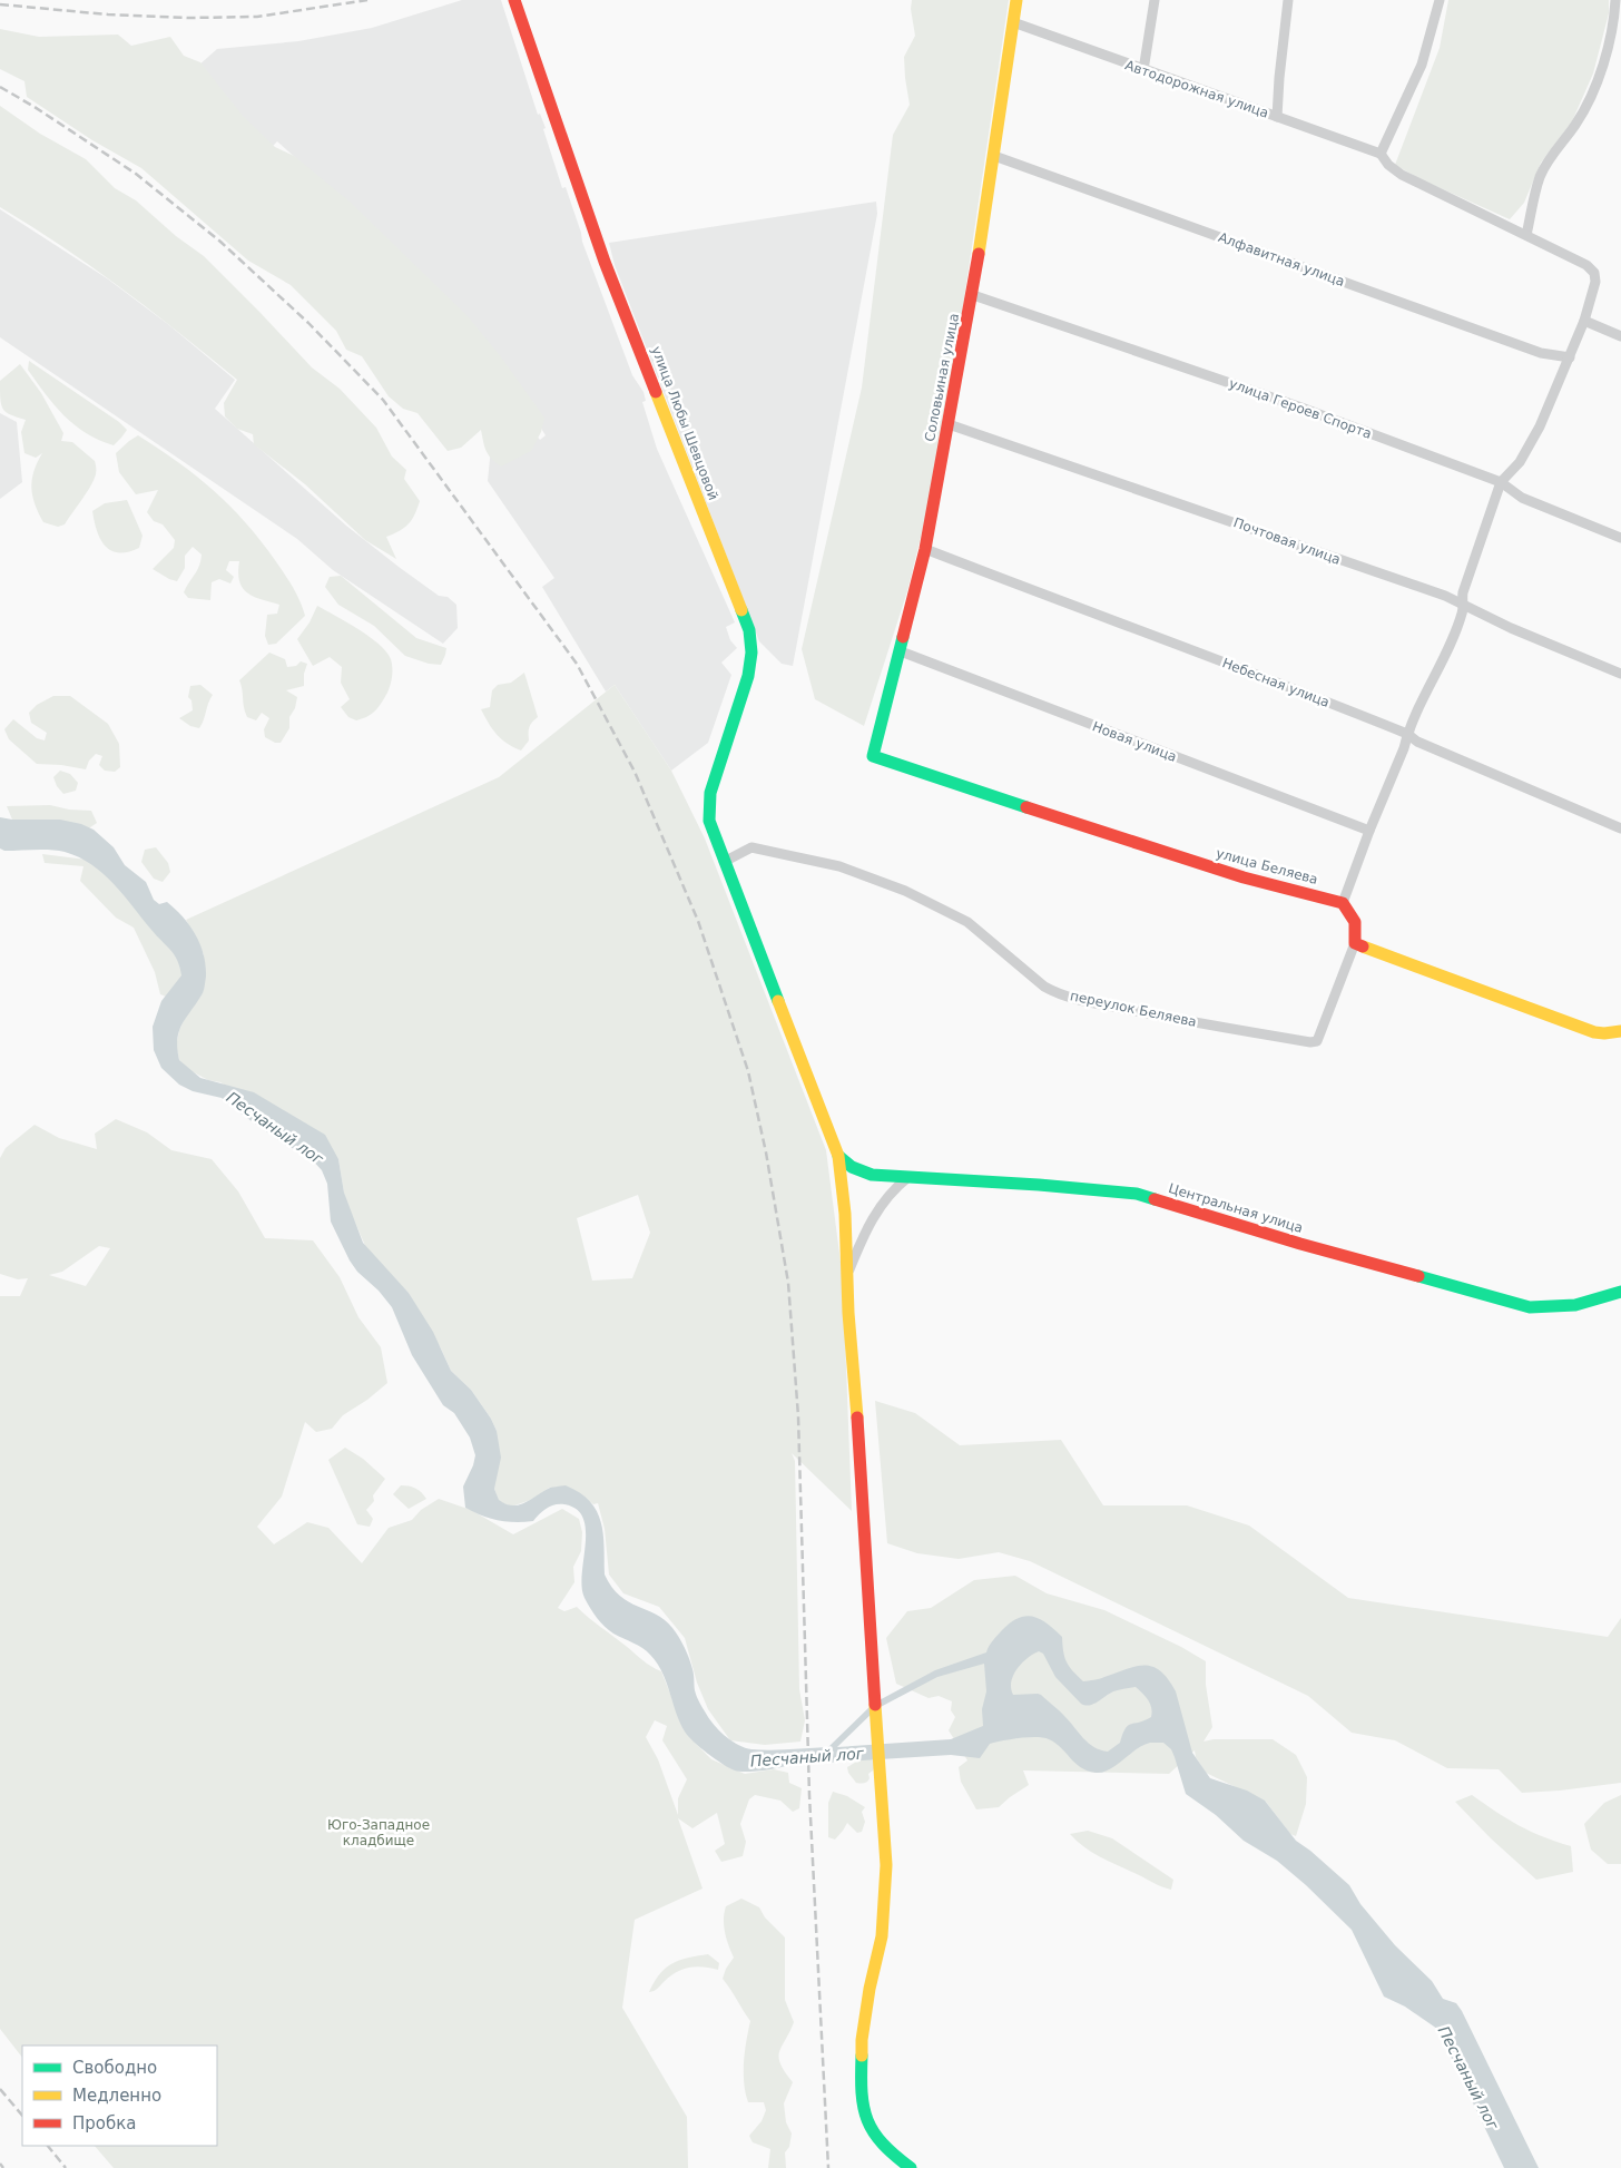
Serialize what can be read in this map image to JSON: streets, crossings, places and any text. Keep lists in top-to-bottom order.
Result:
{
  "streets": {
    "street": [
      "Автодорожная улица",
      "Алфавитная улица",
      "Соловьиная улица",
      "улица Героев Спорта",
      "улица Любы Шевцовой",
      "Почтовая улица",
      "Небесная улица",
      "Новая улица",
      "улица Беляева",
      "переулок Беляева",
      "Центральная улица"
    ]
  },
  "crossings": [
    ["Автодорожная улица", "Соловьиная улица"],
    ["Алфавитная улица", "Соловьиная улица"],
    ["Соловьиная улица", "улица Героев Спорта"],
    ["Соловьиная улица", "Почтовая улица"],
    ["Соловьиная улица", "Небесная улица"],
    ["Соловьиная улица", "Новая улица"],
    ["Соловьиная улица", "улица Беляева"],
    ["улица Любы Шевцовой", "переулок Беляева"],
    ["улица Любы Шевцовой", "Центральная улица"]
  ],
  "water": ["Песчаный лог"],
  "parks": ["Юго-Западное кладбище"],
  "legend": ["Свободно", "Медленно", "Пробка"]
}
